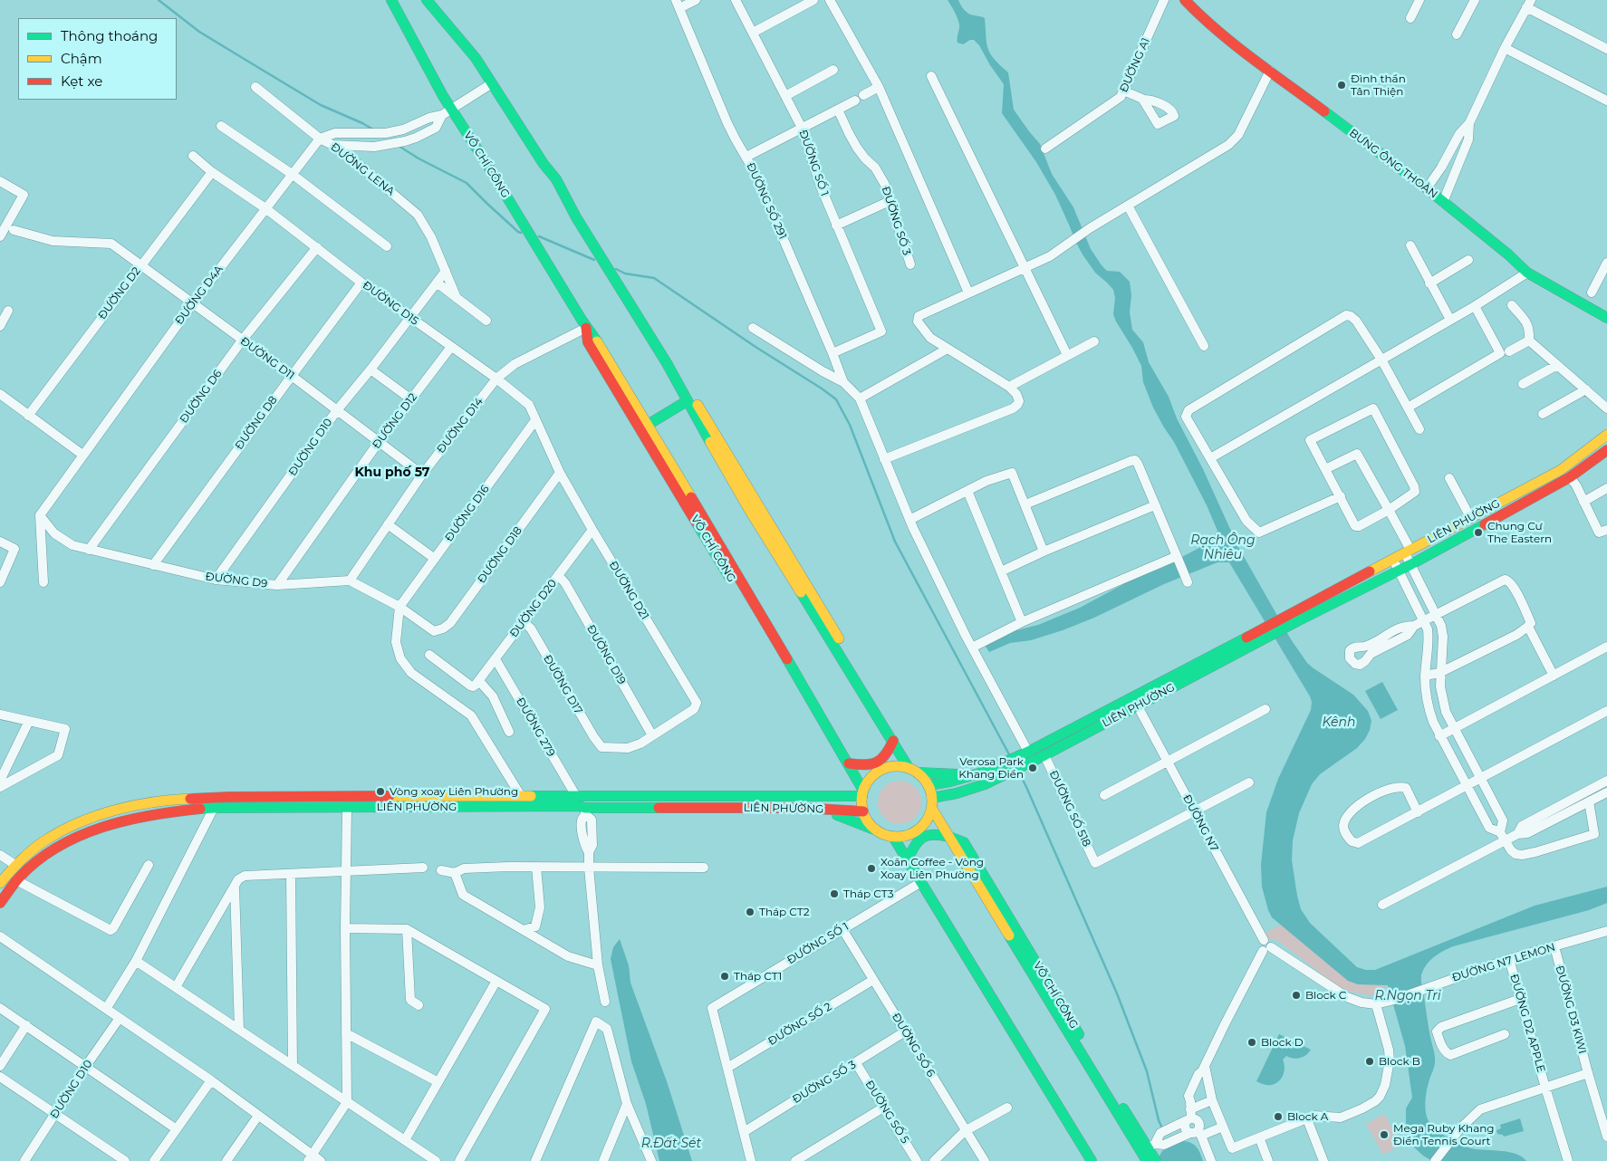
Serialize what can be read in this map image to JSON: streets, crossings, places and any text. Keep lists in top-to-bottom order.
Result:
{
  "streets": {
    "main road": ["BƯNG ÔNG THOÀN", "VÕ CHÍ CÔNG", "LIÊN PHƯỜNG"],
    "street": [
      "ĐƯỜNG A1",
      "ĐƯỜNG SỐ 1",
      "ĐƯỜNG LENA",
      "ĐƯỜNG SỐ 291",
      "ĐƯỜNG SỐ 3",
      "ĐƯỜNG D2",
      "ĐƯỜNG D4A",
      "ĐƯỜNG D15",
      "ĐƯỜNG D11",
      "ĐƯỜNG D6",
      "ĐƯỜNG D12",
      "ĐƯỜNG D8",
      "ĐƯỜNG D14",
      "ĐƯỜNG D10",
      "ĐƯỜNG D16",
      "ĐƯỜNG D18",
      "ĐƯỜNG D9",
      "ĐƯỜNG D21",
      "ĐƯỜNG D20",
      "ĐƯỜNG D19",
      "ĐƯỜNG D17",
      "ĐƯỜNG 279",
      "ĐƯỜNG SỐ 518",
      "ĐƯỜNG N7",
      "ĐƯỜNG N7 LEMON",
      "ĐƯỜNG D3 KIWI",
      "ĐƯỜNG D2 APPLE",
      "ĐƯỜNG SỐ 2",
      "ĐƯỜNG SỐ 6",
      "ĐƯỜNG SỐ 5"
    ]
  },
  "crossings": [
    ["ĐƯỜNG SỐ 1", "ĐƯỜNG SỐ 291"],
    ["ĐƯỜNG SỐ 1", "ĐƯỜNG SỐ 3"],
    ["ĐƯỜNG SỐ 1", "ĐƯỜNG SỐ 2"],
    ["ĐƯỜNG SỐ 1", "ĐƯỜNG SỐ 6"],
    ["VÕ CHÍ CÔNG", "ĐƯỜNG D14"],
    ["VÕ CHÍ CÔNG", "LIÊN PHƯỜNG"],
    ["ĐƯỜNG LENA", "ĐƯỜNG D4A"],
    ["ĐƯỜNG LENA", "ĐƯỜNG D10"],
    ["ĐƯỜNG SỐ 3", "ĐƯỜNG SỐ 6"],
    ["ĐƯỜNG SỐ 3", "ĐƯỜNG SỐ 5"],
    ["ĐƯỜNG D2", "ĐƯỜNG D15"],
    ["ĐƯỜNG D2", "ĐƯỜNG D11"],
    ["ĐƯỜNG D4A", "ĐƯỜNG D15"],
    ["ĐƯỜNG D4A", "ĐƯỜNG D11"],
    ["ĐƯỜNG D4A", "ĐƯỜNG D9"],
    ["ĐƯỜNG D15", "ĐƯỜNG D6"],
    ["ĐƯỜNG D15", "ĐƯỜNG D12"],
    ["ĐƯỜNG D15", "ĐƯỜNG D8"],
    ["ĐƯỜNG D15", "ĐƯỜNG D14"],
    ["ĐƯỜNG D15", "ĐƯỜNG D10"],
    ["ĐƯỜNG D15", "ĐƯỜNG D16"],
    ["ĐƯỜNG D15", "ĐƯỜNG D18"],
    ["ĐƯỜNG D15", "ĐƯỜNG D21"],
    ["ĐƯỜNG D11", "ĐƯỜNG D6"],
    ["ĐƯỜNG D11", "ĐƯỜNG D12"],
    ["ĐƯỜNG D11", "ĐƯỜNG D8"],
    ["ĐƯỜNG D11", "ĐƯỜNG D14"],
    ["ĐƯỜNG D11", "ĐƯỜNG D10"],
    ["ĐƯỜNG D6", "ĐƯỜNG D9"],
    ["ĐƯỜNG D12", "ĐƯỜNG D9"],
    ["ĐƯỜNG D8", "ĐƯỜNG D9"],
    ["ĐƯỜNG D14", "ĐƯỜNG D9"],
    ["ĐƯỜNG D10", "ĐƯỜNG D9"],
    ["ĐƯỜNG D16", "ĐƯỜNG D18"],
    ["LIÊN PHƯỜNG", "ĐƯỜNG 279"],
    ["LIÊN PHƯỜNG", "ĐƯỜNG SỐ 518"],
    ["LIÊN PHƯỜNG", "ĐƯỜNG N7"],
    ["ĐƯỜNG D18", "ĐƯỜNG D21"],
    ["ĐƯỜNG D21", "ĐƯỜNG D20"],
    ["ĐƯỜNG D21", "ĐƯỜNG D19"],
    ["ĐƯỜNG D21", "ĐƯỜNG D17"],
    ["ĐƯỜNG D20", "ĐƯỜNG D19"],
    ["ĐƯỜNG D20", "ĐƯỜNG D17"],
    ["ĐƯỜNG D20", "ĐƯỜNG 279"],
    ["ĐƯỜNG D19", "ĐƯỜNG D17"],
    ["ĐƯỜNG SỐ 518", "ĐƯỜNG N7"],
    ["ĐƯỜNG N7 LEMON", "ĐƯỜNG D3 KIWI"],
    ["ĐƯỜNG N7 LEMON", "ĐƯỜNG D2 APPLE"],
    ["ĐƯỜNG SỐ 2", "ĐƯỜNG SỐ 6"]
  ],
  "districts": ["Khu phố 57"],
  "water": [
    "Rạch Ông Nhiêu",
    "Kênh",
    "R.Ngọn Tri",
    "R.Đất Sét"
  ],
  "places": [
    "Đình thần Tân Thiện",
    "Chung Cư The Eastern",
    "Verosa Park Khang Điền",
    "Vòng xoay Liên Phường",
    "Xoăn Coffee - Vòng Xoay Liên Phường",
    "Tháp CT3",
    "Tháp CT2",
    "Tháp CT1",
    "Block C",
    "Block D",
    "Block B",
    "Block A",
    "Mega Ruby Khang Điền Tennis Court"
  ],
  "legend": ["Thông thoáng", "Chậm", "Kẹt xe"]
}
